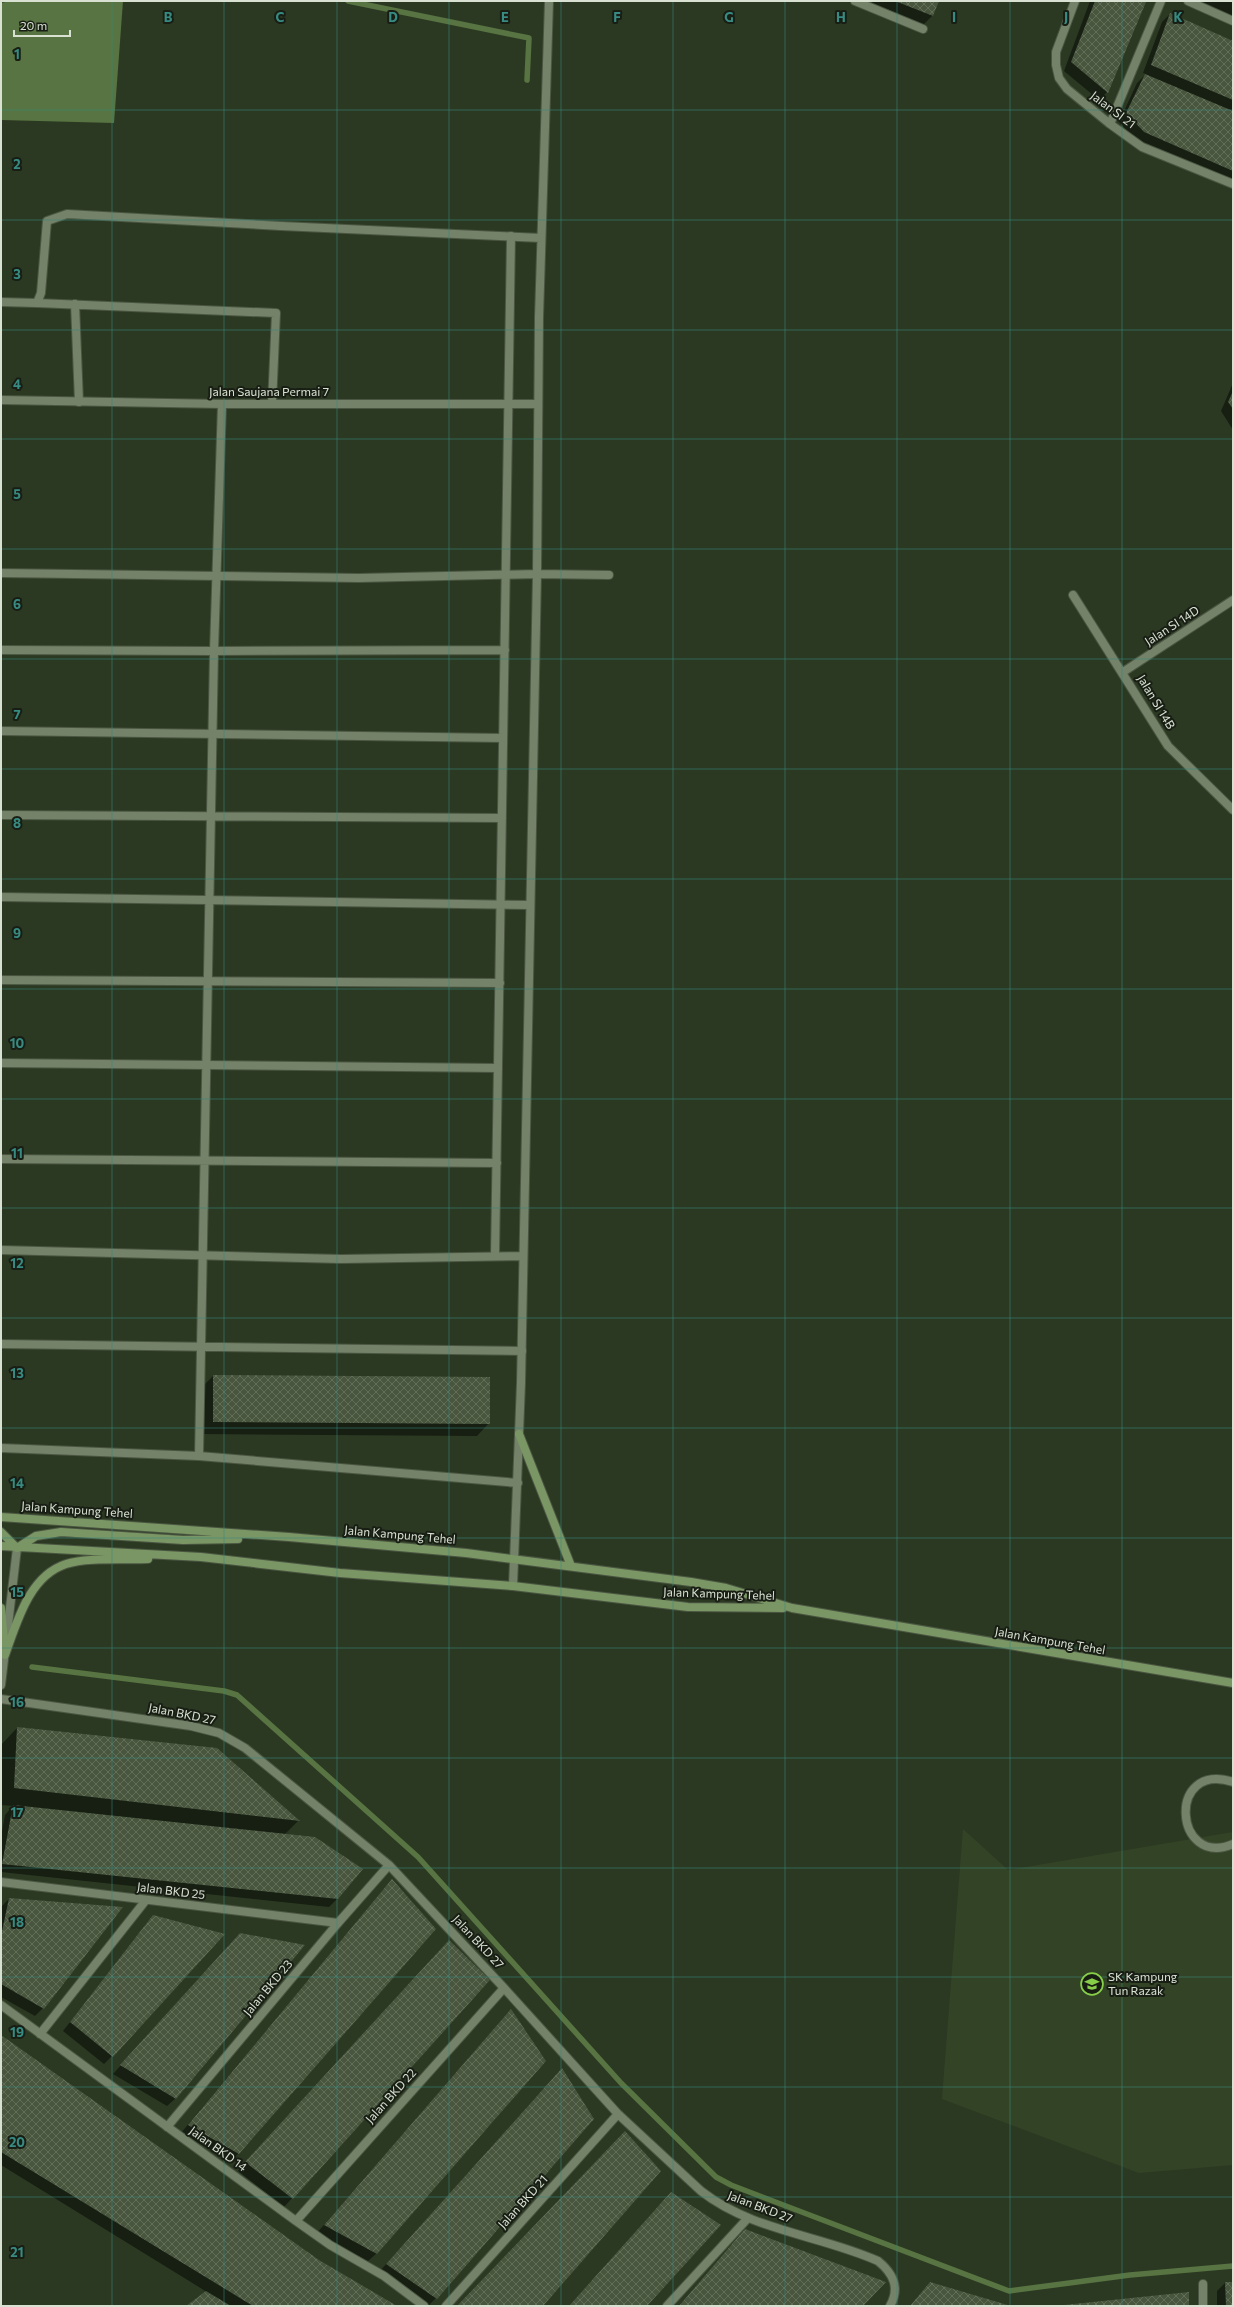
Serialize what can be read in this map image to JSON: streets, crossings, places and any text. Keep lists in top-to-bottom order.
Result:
{
  "streets": {
    "main road": ["Jalan Kampung Tehel"],
    "street": [
      "Jalan SI 21",
      "Jalan Saujana Permai 7",
      "Jalan SI 14D",
      "Jalan SI 14B",
      "Jalan BKD 27",
      "Jalan BKD 25",
      "Jalan BKD 23",
      "Jalan BKD 22",
      "Jalan BKD 14",
      "Jalan BKD 21"
    ]
  },
  "crossings": [
    ["Jalan SI 14D", "Jalan SI 14B"],
    ["Jalan BKD 27", "Jalan BKD 23"],
    ["Jalan BKD 27", "Jalan BKD 22"],
    ["Jalan BKD 27", "Jalan BKD 21"],
    ["Jalan BKD 25", "Jalan BKD 23"],
    ["Jalan BKD 23", "Jalan BKD 14"],
    ["Jalan BKD 22", "Jalan BKD 14"]
  ],
  "places": {
    "school or university": ["SK Kampung Tun Razak"]
  },
  "scale_bar": "20 m",
  "grid": {
    "columns": [
      "B",
      "C",
      "D",
      "E",
      "F",
      "G",
      "H",
      "I",
      "J",
      "K"
    ],
    "rows": [
      "1",
      "2",
      "3",
      "4",
      "5",
      "6",
      "7",
      "8",
      "9",
      "10",
      "11",
      "12",
      "13",
      "14",
      "15",
      "16",
      "17",
      "18",
      "19",
      "20",
      "21"
    ]
  }
}
